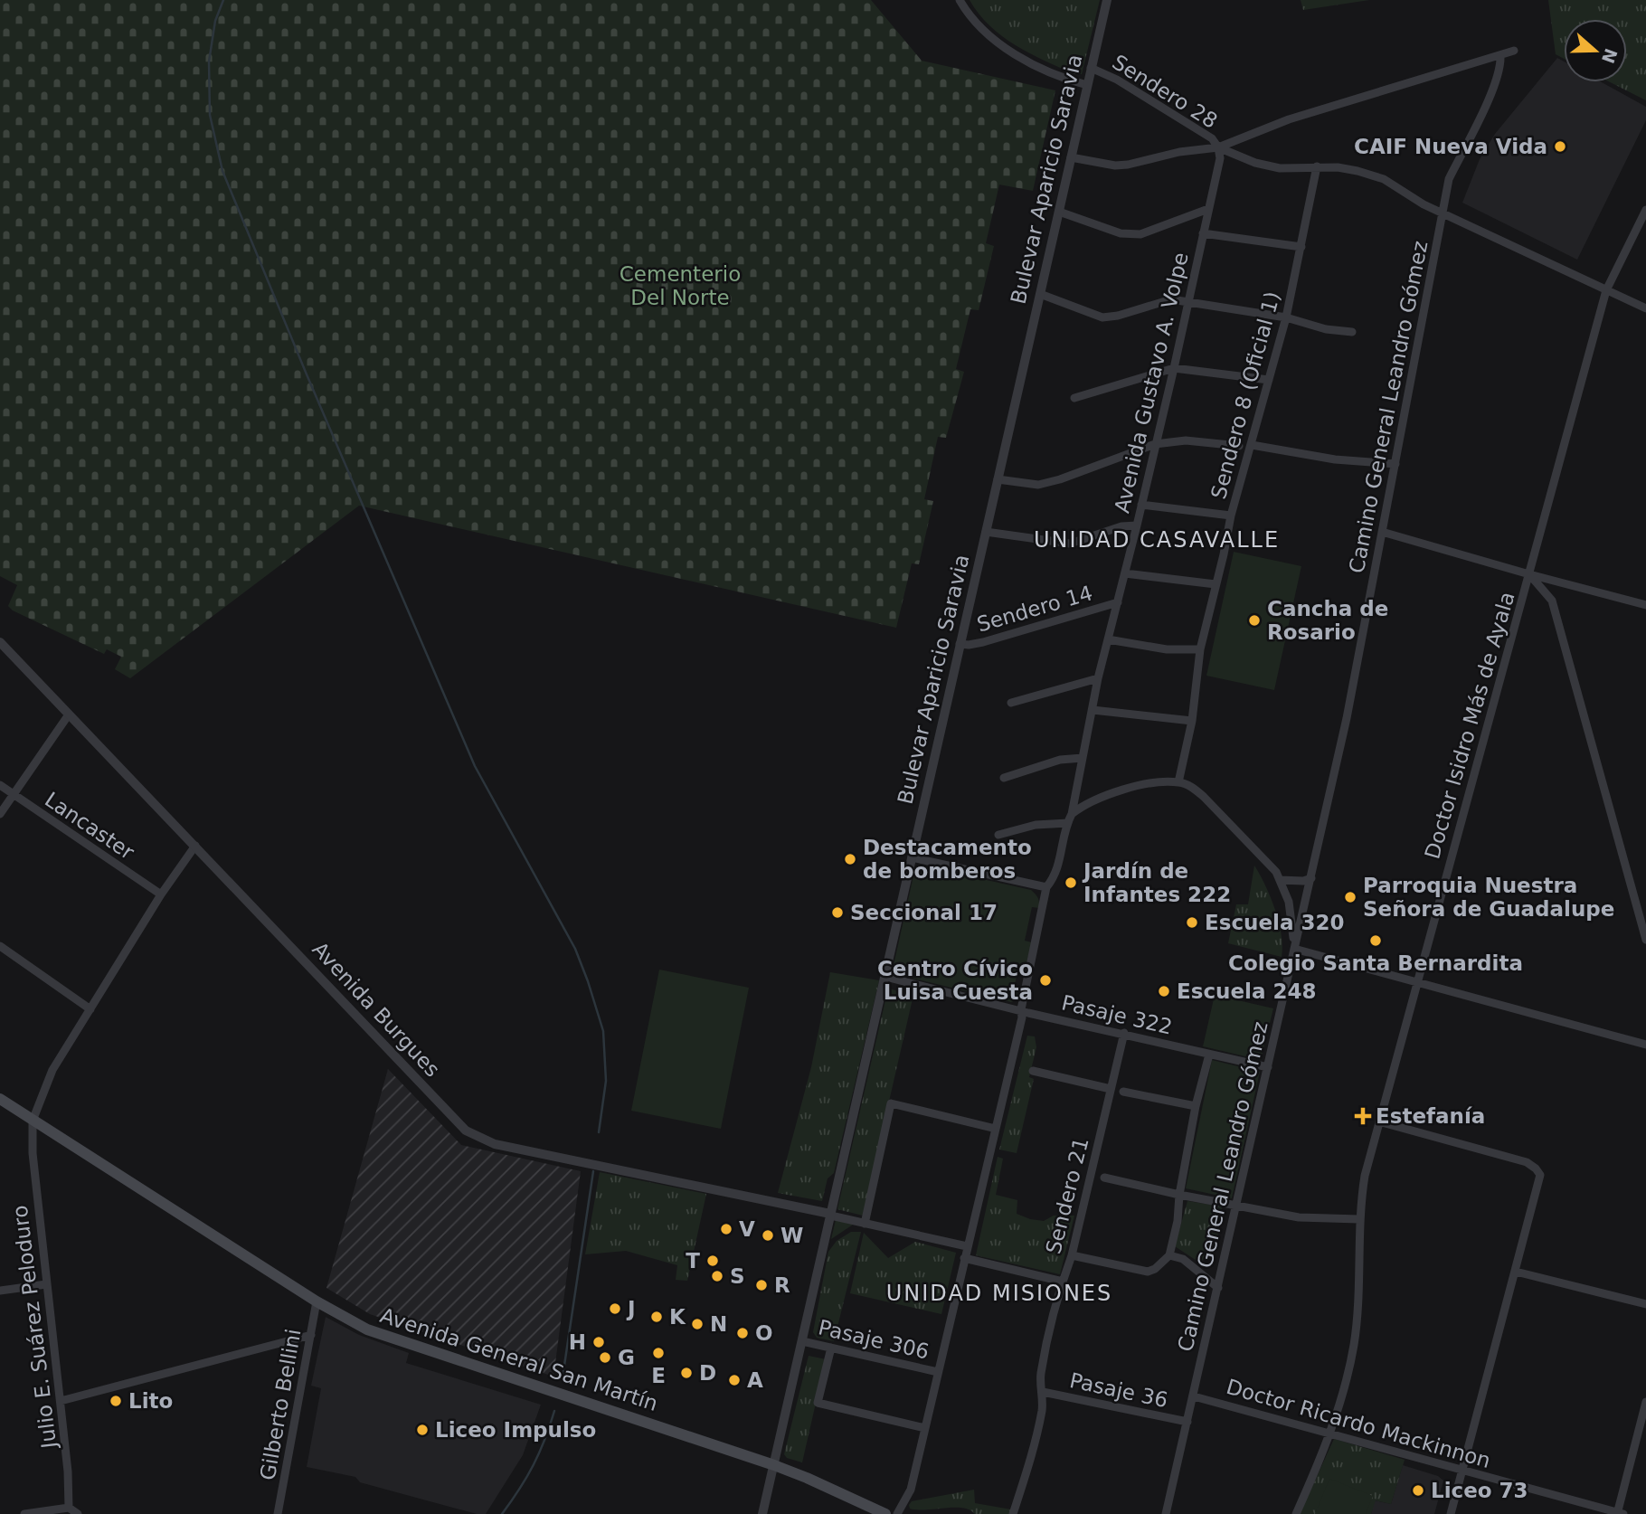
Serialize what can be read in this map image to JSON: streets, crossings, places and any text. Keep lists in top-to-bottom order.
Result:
{
  "streets": {
    "main road": ["Avenida General San Martín"],
    "street": [
      "Sendero 28",
      "Bulevar Aparicio Saravia",
      "Avenida Gustavo A. Volpe",
      "Sendero 8 (Oficial 1)",
      "Camino General Leandro Gómez",
      "Sendero 14",
      "Doctor Isidro Más de Ayala",
      "Lancaster",
      "Avenida Burgues",
      "Pasaje 322",
      "Sendero 21",
      "Julio E. Suárez Peloduro",
      "Pasaje 306",
      "Pasaje 36",
      "Gilberto Bellini",
      "Doctor Ricardo Mackinnon"
    ]
  },
  "crossings": [
    ["Sendero 28", "Bulevar Aparicio Saravia"],
    ["Sendero 28", "Avenida Gustavo A. Volpe"],
    ["Bulevar Aparicio Saravia", "Sendero 14"],
    ["Bulevar Aparicio Saravia", "Avenida Burgues"],
    ["Bulevar Aparicio Saravia", "Pasaje 322"],
    ["Bulevar Aparicio Saravia", "Pasaje 306"],
    ["Bulevar Aparicio Saravia", "Avenida General San Martín"],
    ["Avenida Gustavo A. Volpe", "Sendero 14"],
    ["Avenida Gustavo A. Volpe", "Pasaje 322"],
    ["Avenida Gustavo A. Volpe", "Pasaje 306"],
    ["Camino General Leandro Gómez", "Pasaje 322"],
    ["Camino General Leandro Gómez", "Pasaje 36"],
    ["Camino General Leandro Gómez", "Doctor Ricardo Mackinnon"],
    ["Doctor Isidro Más de Ayala", "Doctor Ricardo Mackinnon"],
    ["Lancaster", "Julio E. Suárez Peloduro"],
    ["Avenida Burgues", "Julio E. Suárez Peloduro"],
    ["Pasaje 322", "Sendero 21"],
    ["Sendero 21", "Pasaje 36"],
    ["Julio E. Suárez Peloduro", "Avenida General San Martín"],
    ["Avenida General San Martín", "Gilberto Bellini"]
  ],
  "districts": ["UNIDAD CASAVALLE", "UNIDAD MISIONES"],
  "parks": ["Cementerio Del Norte"],
  "places": {
    "other": [
      "CAIF Nueva Vida",
      "Cancha de Rosario",
      "Destacamento de bomberos",
      "Jardín de Infantes 222",
      "Parroquia Nuestra Señora de Guadalupe",
      "Seccional 17",
      "Escuela 320",
      "Colegio Santa Bernardita",
      "Centro Cívico Luisa Cuesta",
      "Escuela 248",
      "V",
      "W",
      "T",
      "S",
      "R",
      "J",
      "K",
      "N",
      "O",
      "H",
      "E",
      "G",
      "D",
      "A",
      "Lito",
      "Liceo Impulso",
      "Liceo 73"
    ],
    "health": ["Estefanía"]
  },
  "north": "right"
}
